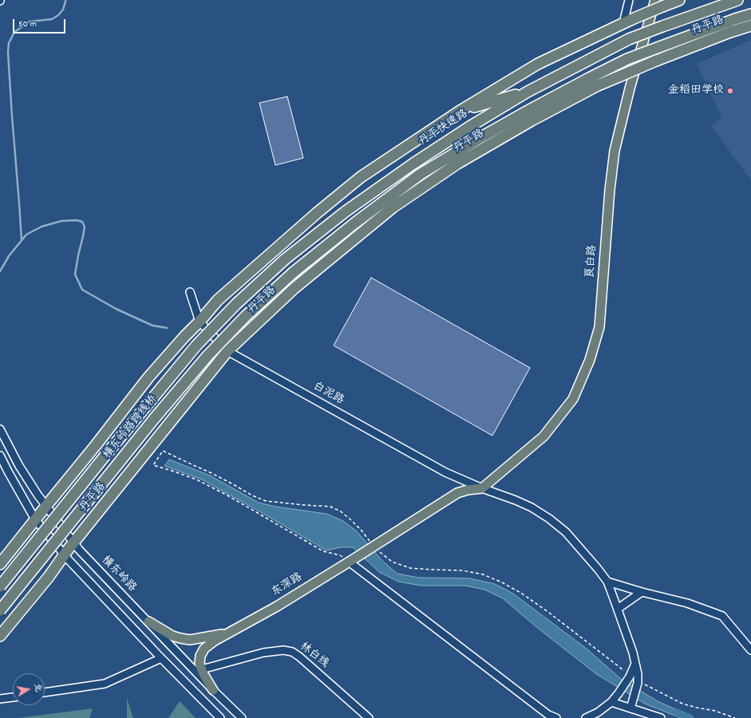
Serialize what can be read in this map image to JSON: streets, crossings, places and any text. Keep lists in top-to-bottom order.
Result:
{
  "streets": {
    "highway": ["丹平路", "丹平快速路", "横东岭路跨线桥"],
    "main road": ["良白路", "东深路"],
    "street": ["白泥路", "横东岭路", "林白线"]
  },
  "crossings": [
    ["丹平路", "白泥路"],
    ["丹平路", "横东岭路"],
    ["丹平快速路", "横东岭路跨线桥"],
    ["良白路", "白泥路"],
    ["横东岭路", "东深路"],
    ["横东岭路", "林白线"],
    ["东深路", "林白线"]
  ],
  "places": ["金稻田学校"],
  "scale_bar": "50 m",
  "north": "right"
}
